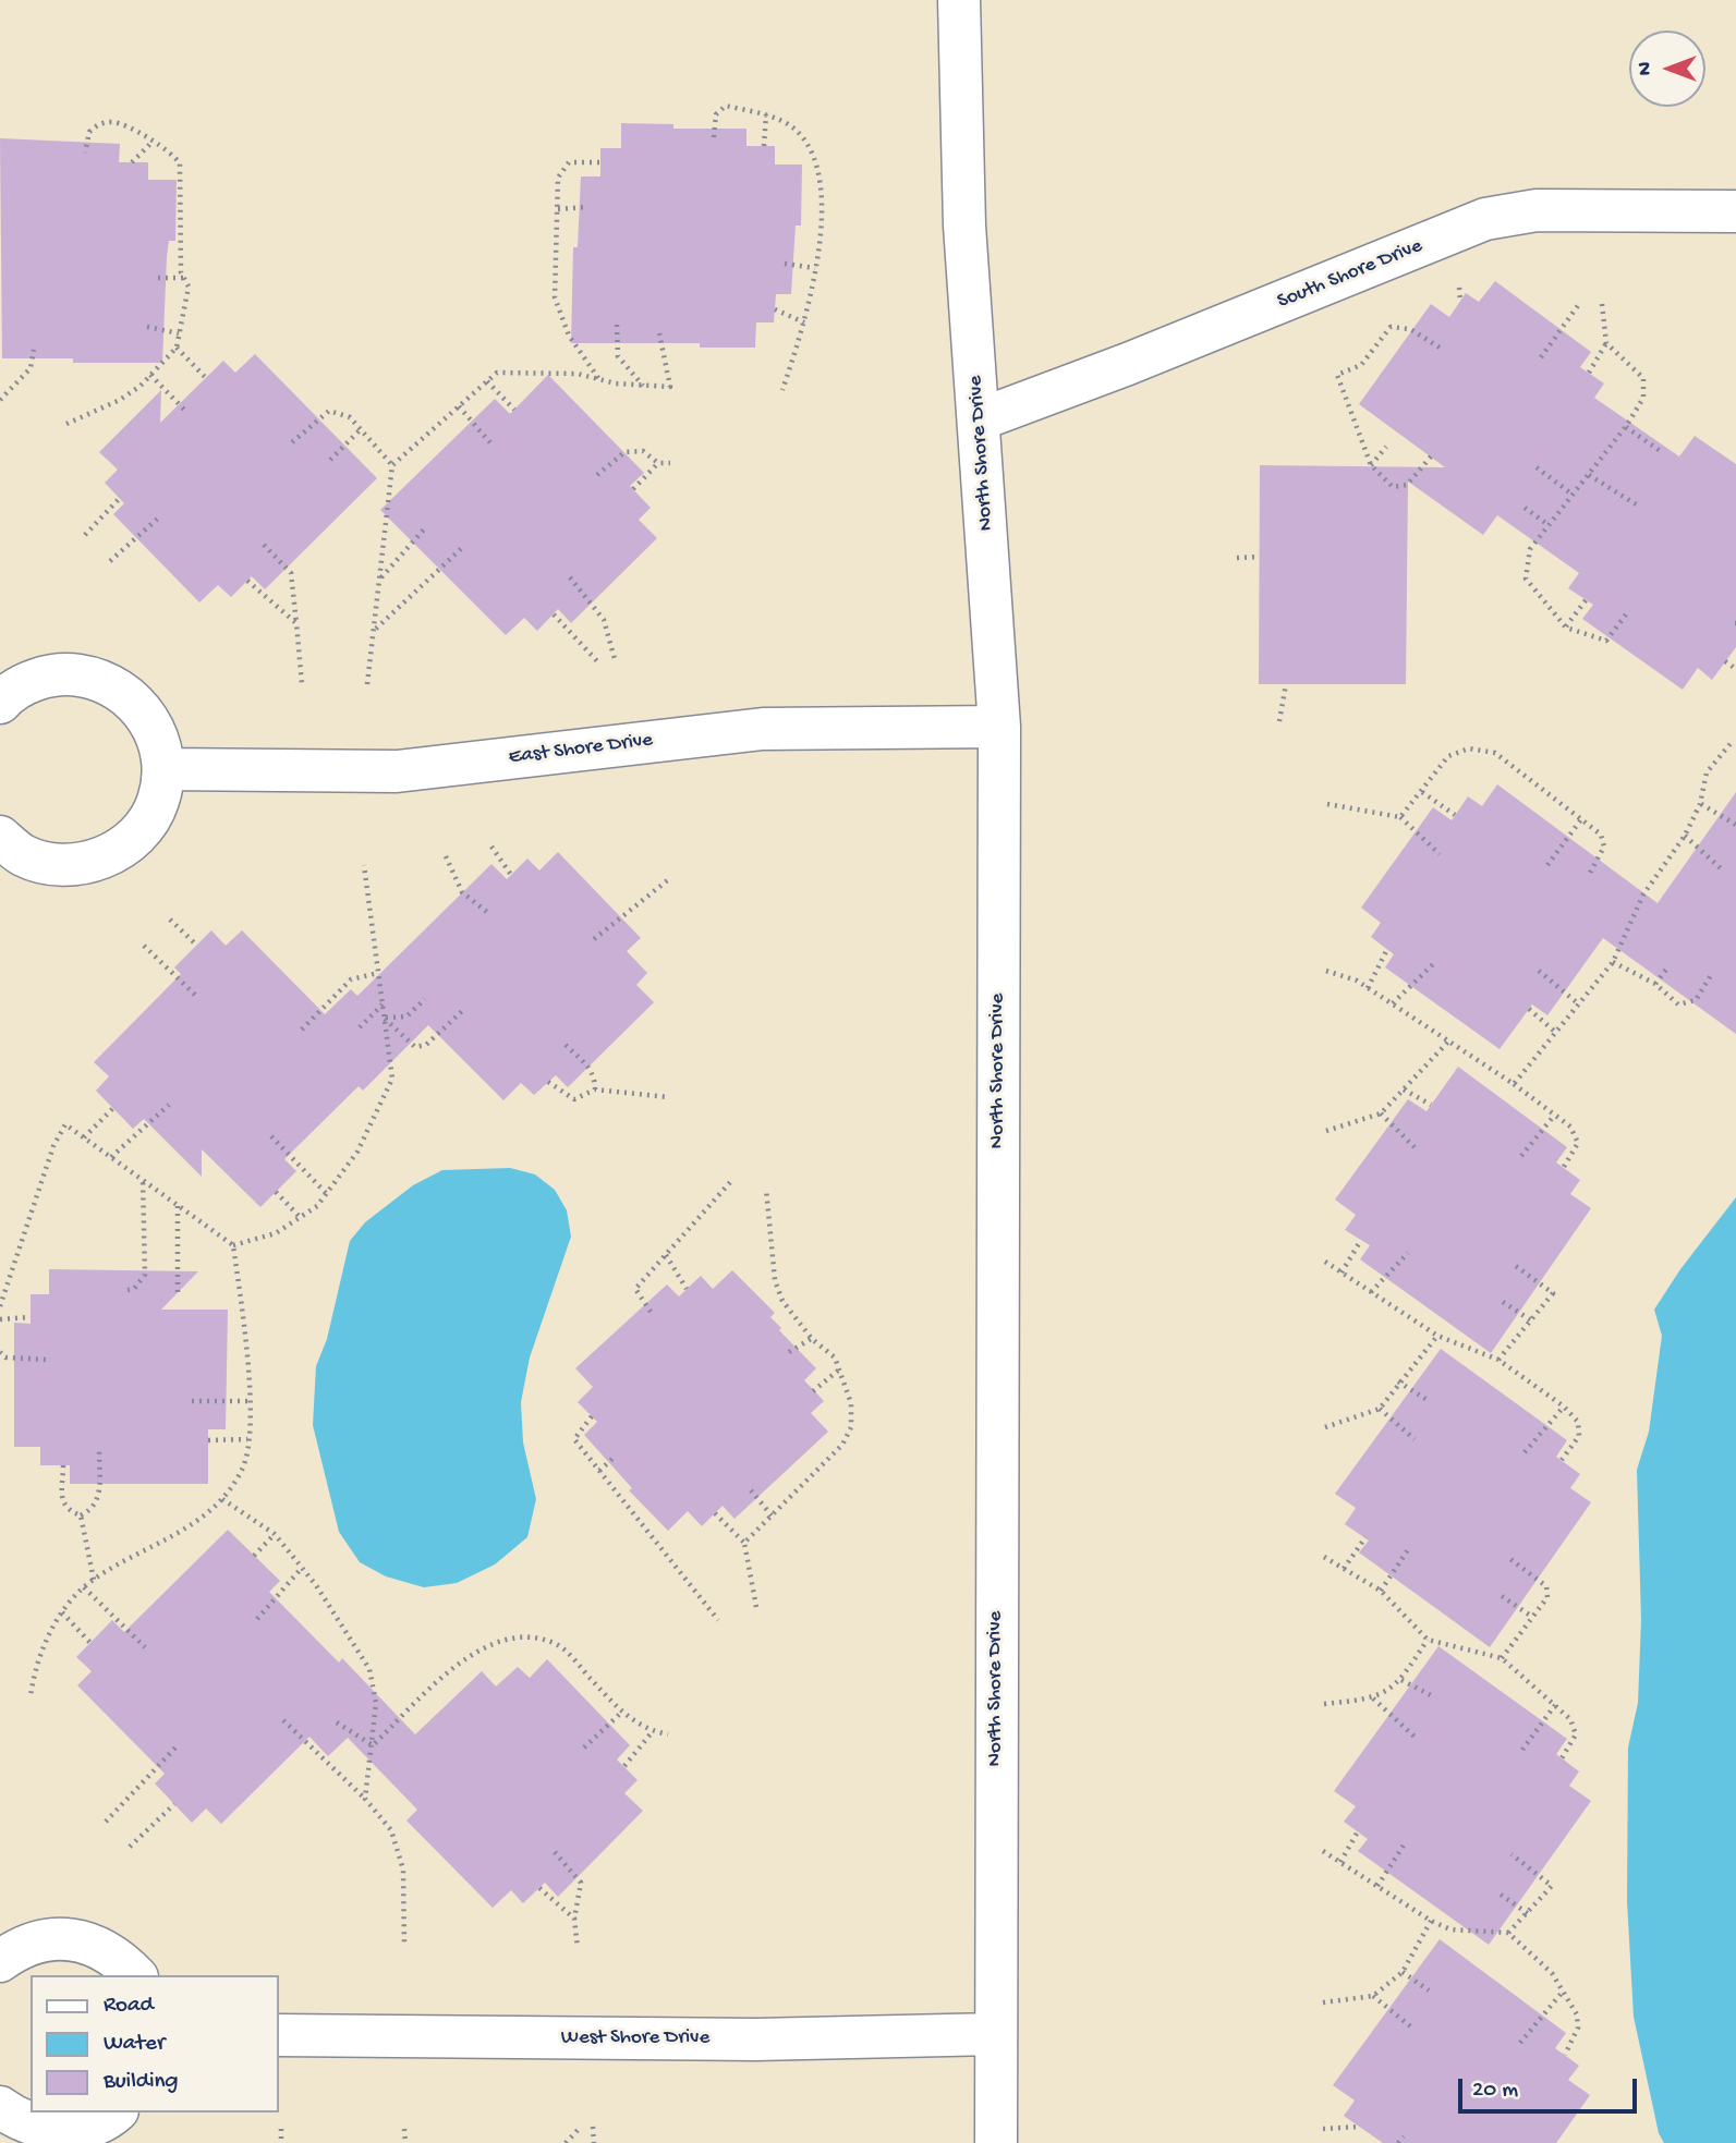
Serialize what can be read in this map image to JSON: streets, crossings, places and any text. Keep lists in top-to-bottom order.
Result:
{
  "streets": {
    "street": [
      "South Shore Drive",
      "North Shore Drive",
      "East Shore Drive",
      "West Shore Drive"
    ]
  },
  "crossings": [
    ["South Shore Drive", "North Shore Drive"],
    ["North Shore Drive", "East Shore Drive"],
    ["North Shore Drive", "West Shore Drive"]
  ],
  "legend": ["Road", "Water", "Building"],
  "scale_bar": "20 m",
  "north": "left"
}
